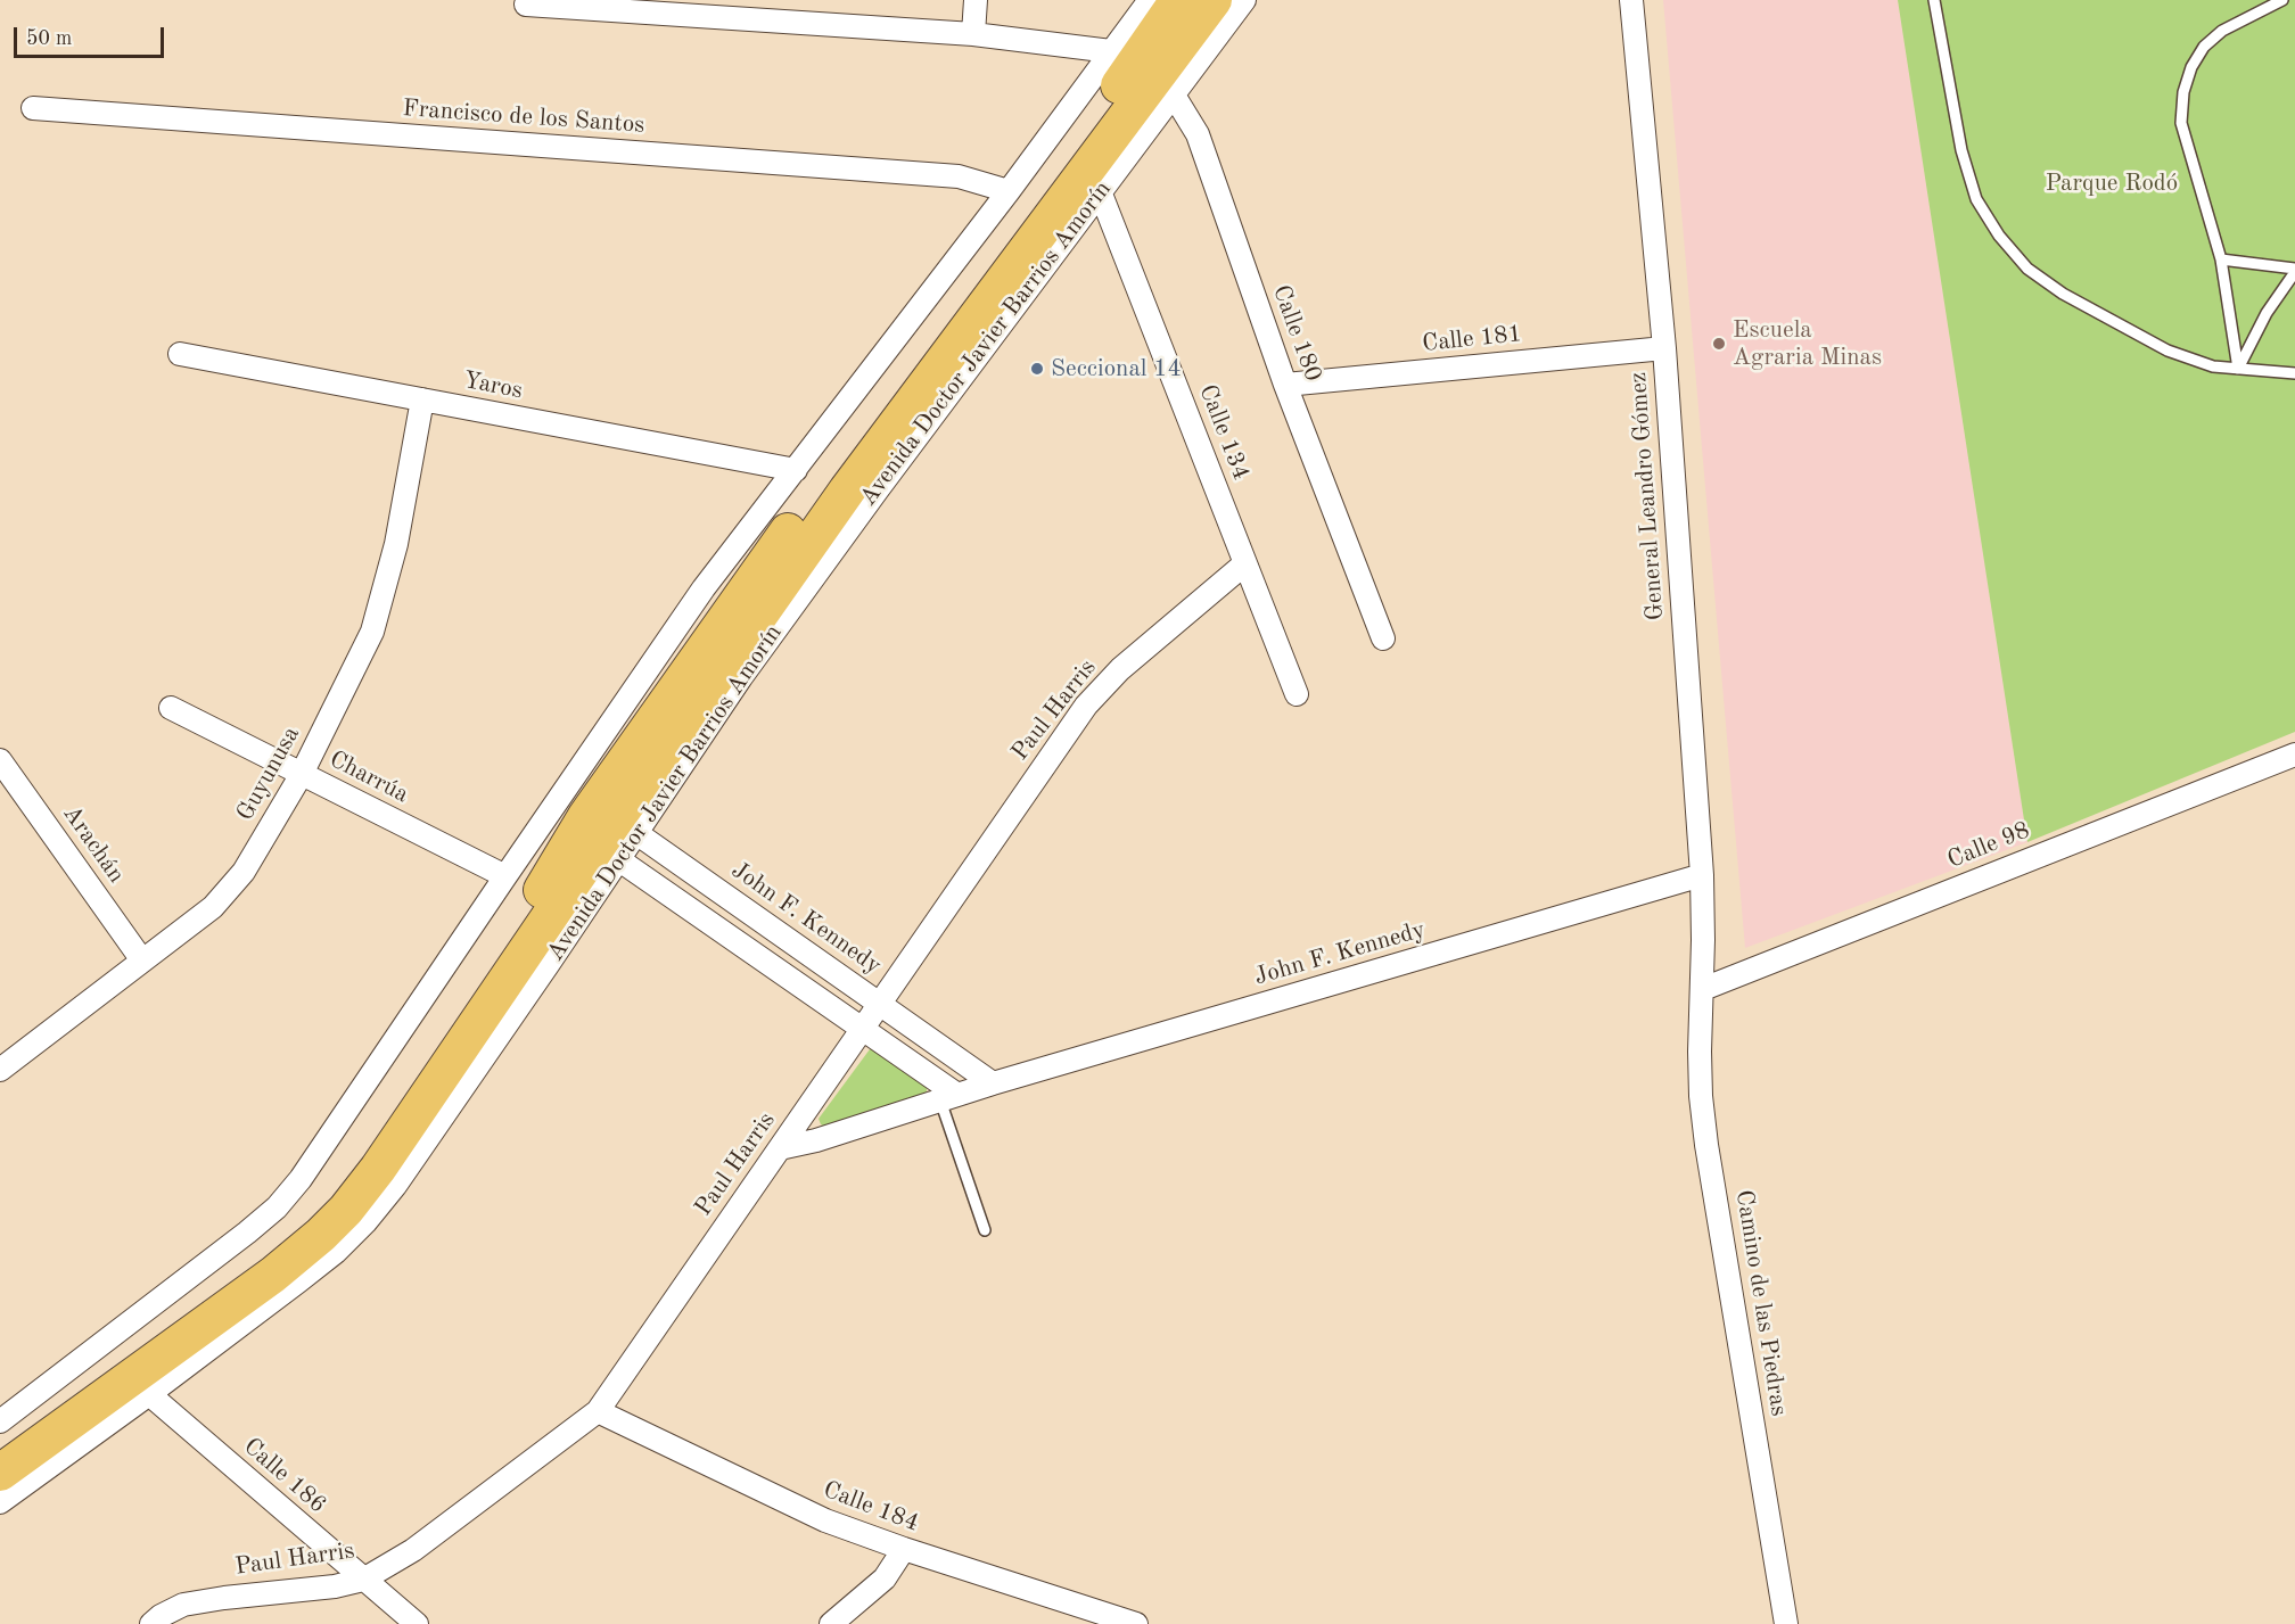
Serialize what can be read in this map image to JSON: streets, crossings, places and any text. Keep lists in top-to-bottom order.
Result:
{
  "streets": {
    "highway": ["Avenida Doctor Javier Barrios Amorín"],
    "street": [
      "Francisco de los Santos",
      "Calle 180",
      "Calle 181",
      "Yaros",
      "Calle 134",
      "General Leandro Gómez",
      "Paul Harris",
      "Guyunusa",
      "Charrúa",
      "Arachán",
      "Calle 98",
      "John F. Kennedy",
      "Camino de las Piedras",
      "Calle 186",
      "Calle 184"
    ]
  },
  "crossings": [
    ["Francisco de los Santos", "Avenida Doctor Javier Barrios Amorín"],
    ["Calle 180", "Calle 181"],
    ["Calle 180", "Avenida Doctor Javier Barrios Amorín"],
    ["Calle 181", "General Leandro Gómez"],
    ["Avenida Doctor Javier Barrios Amorín", "Yaros"],
    ["Avenida Doctor Javier Barrios Amorín", "Calle 134"],
    ["Avenida Doctor Javier Barrios Amorín", "Charrúa"],
    ["Avenida Doctor Javier Barrios Amorín", "John F. Kennedy"],
    ["Avenida Doctor Javier Barrios Amorín", "Calle 186"],
    ["Yaros", "Guyunusa"],
    ["Calle 134", "Paul Harris"],
    ["General Leandro Gómez", "Calle 98"],
    ["General Leandro Gómez", "John F. Kennedy"],
    ["General Leandro Gómez", "Camino de las Piedras"],
    ["Paul Harris", "John F. Kennedy"],
    ["Paul Harris", "Calle 186"],
    ["Paul Harris", "Calle 184"],
    ["Guyunusa", "Charrúa"],
    ["Guyunusa", "Arachán"],
    ["Calle 98", "Camino de las Piedras"]
  ],
  "parks": ["Parque Rodó"],
  "places": ["Escuela Agraria Minas", "Seccional 14"],
  "scale_bar": "50 m"
}
